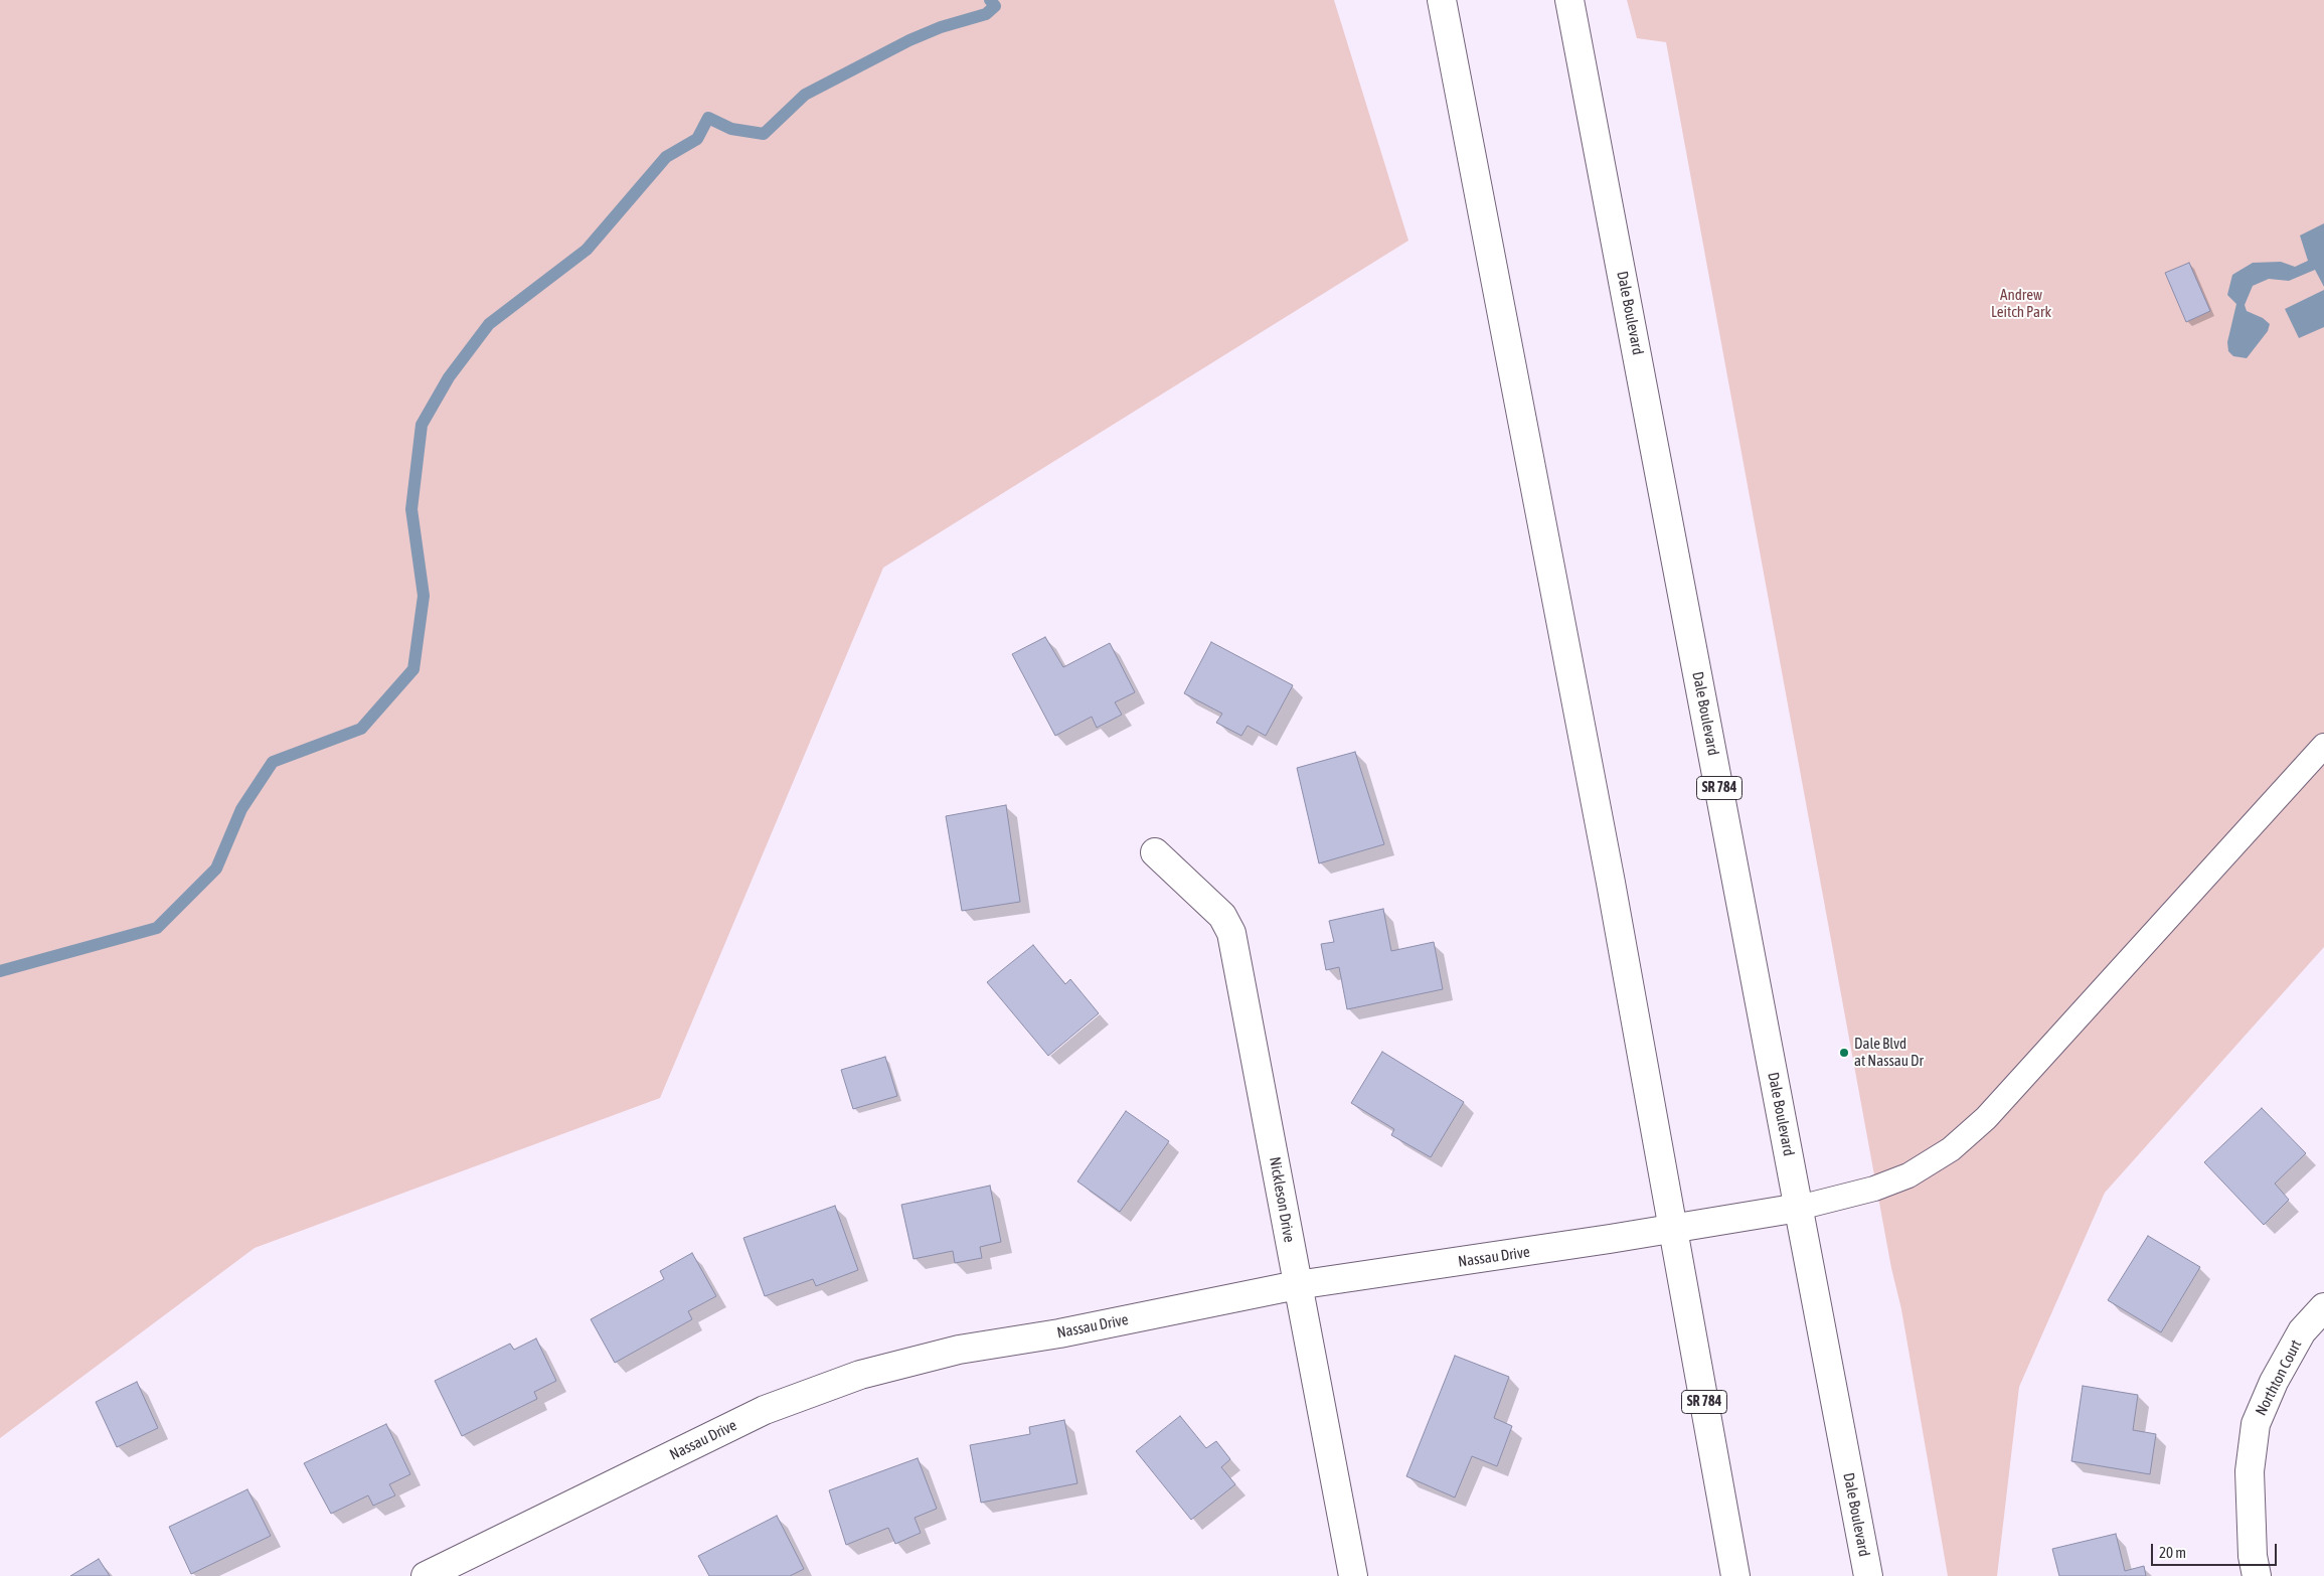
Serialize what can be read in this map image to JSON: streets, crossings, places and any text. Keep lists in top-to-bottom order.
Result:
{
  "streets": {
    "main road": [
      "Dale Boulevard",
      "SR 784",
      "Nickleson Drive",
      "Nassau Drive",
      "Northton Court"
    ]
  },
  "crossings": [
    ["Dale Boulevard", "Nassau Drive"],
    ["SR 784", "Nassau Drive"],
    ["Nickleson Drive", "Nassau Drive"]
  ],
  "parks": ["Andrew Leitch Park"],
  "places": ["Dale Blvd at Nassau Dr"],
  "scale_bar": "20 m"
}
